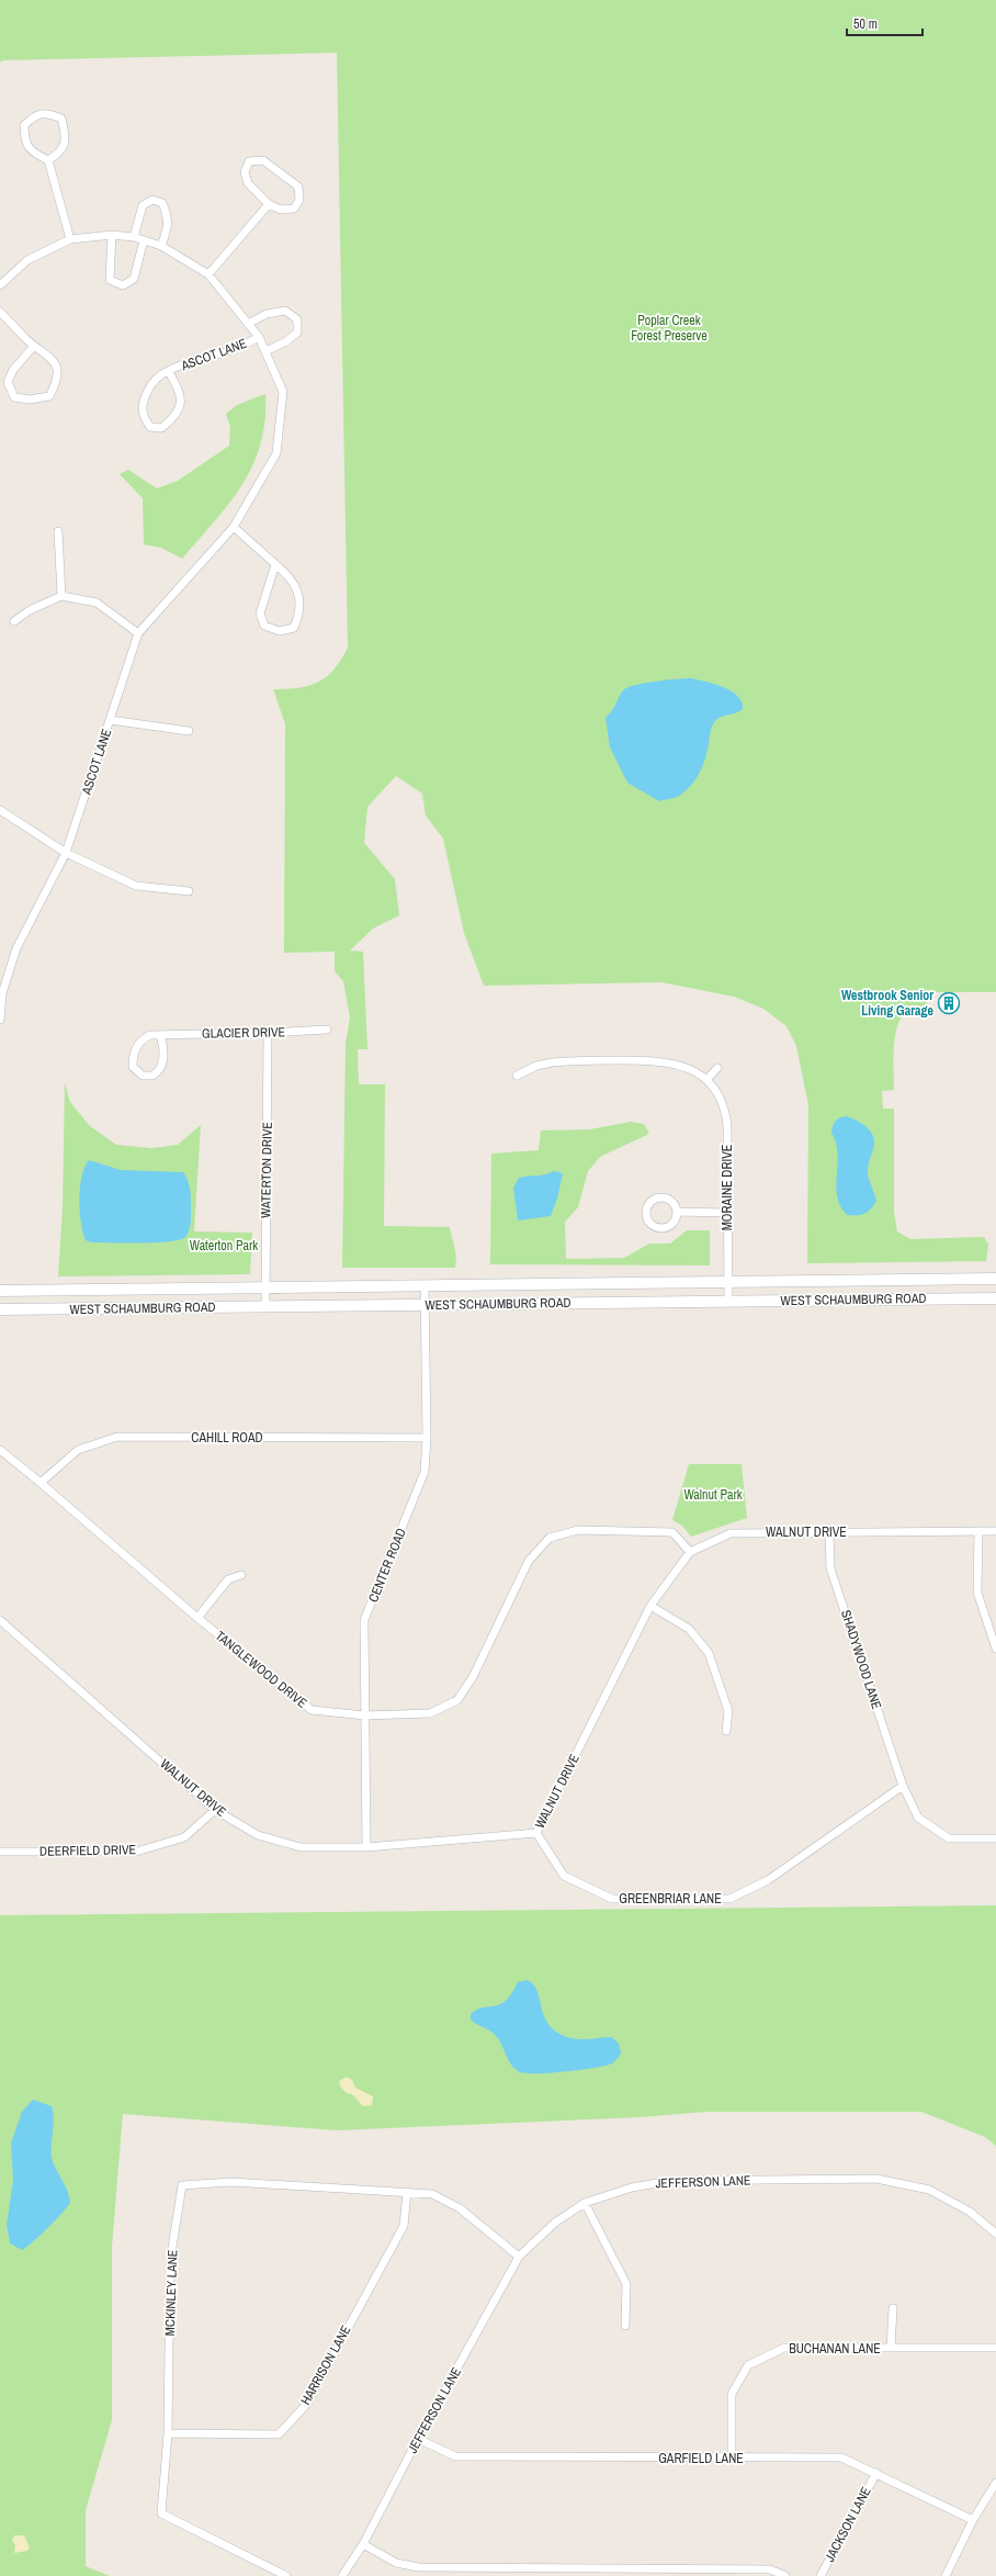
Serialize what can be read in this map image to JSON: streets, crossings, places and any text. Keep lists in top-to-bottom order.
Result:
{
  "streets": {
    "main road": ["WEST SCHAUMBURG ROAD"],
    "street": [
      "ASCOT LANE",
      "GLACIER DRIVE",
      "WATERTON DRIVE",
      "MORAINE DRIVE",
      "CAHILL ROAD",
      "WALNUT DRIVE",
      "CENTER ROAD",
      "SHADYWOOD LANE",
      "TANGLEWOOD DRIVE",
      "DEERFIELD DRIVE",
      "GREENBRIAR LANE",
      "JEFFERSON LANE",
      "MCKINLEY LANE",
      "BUCHANAN LANE",
      "HARRISON LANE",
      "GARFIELD LANE",
      "JACKSON LANE"
    ]
  },
  "crossings": [
    ["GLACIER DRIVE", "WATERTON DRIVE"],
    ["WATERTON DRIVE", "WEST SCHAUMBURG ROAD"],
    ["MORAINE DRIVE", "WEST SCHAUMBURG ROAD"],
    ["WEST SCHAUMBURG ROAD", "CENTER ROAD"],
    ["CAHILL ROAD", "CENTER ROAD"],
    ["CAHILL ROAD", "TANGLEWOOD DRIVE"],
    ["WALNUT DRIVE", "CENTER ROAD"],
    ["WALNUT DRIVE", "SHADYWOOD LANE"],
    ["WALNUT DRIVE", "TANGLEWOOD DRIVE"],
    ["WALNUT DRIVE", "DEERFIELD DRIVE"],
    ["WALNUT DRIVE", "GREENBRIAR LANE"],
    ["CENTER ROAD", "TANGLEWOOD DRIVE"],
    ["SHADYWOOD LANE", "GREENBRIAR LANE"],
    ["JEFFERSON LANE", "MCKINLEY LANE"],
    ["JEFFERSON LANE", "GARFIELD LANE"],
    ["MCKINLEY LANE", "HARRISON LANE"],
    ["BUCHANAN LANE", "GARFIELD LANE"],
    ["GARFIELD LANE", "JACKSON LANE"]
  ],
  "parks": ["Poplar Creek Forest Preserve", "Waterton Park", "Walnut Park"],
  "places": {
    "building": ["Westbrook Senior Living Garage"]
  },
  "scale_bar": "50 m"
}
